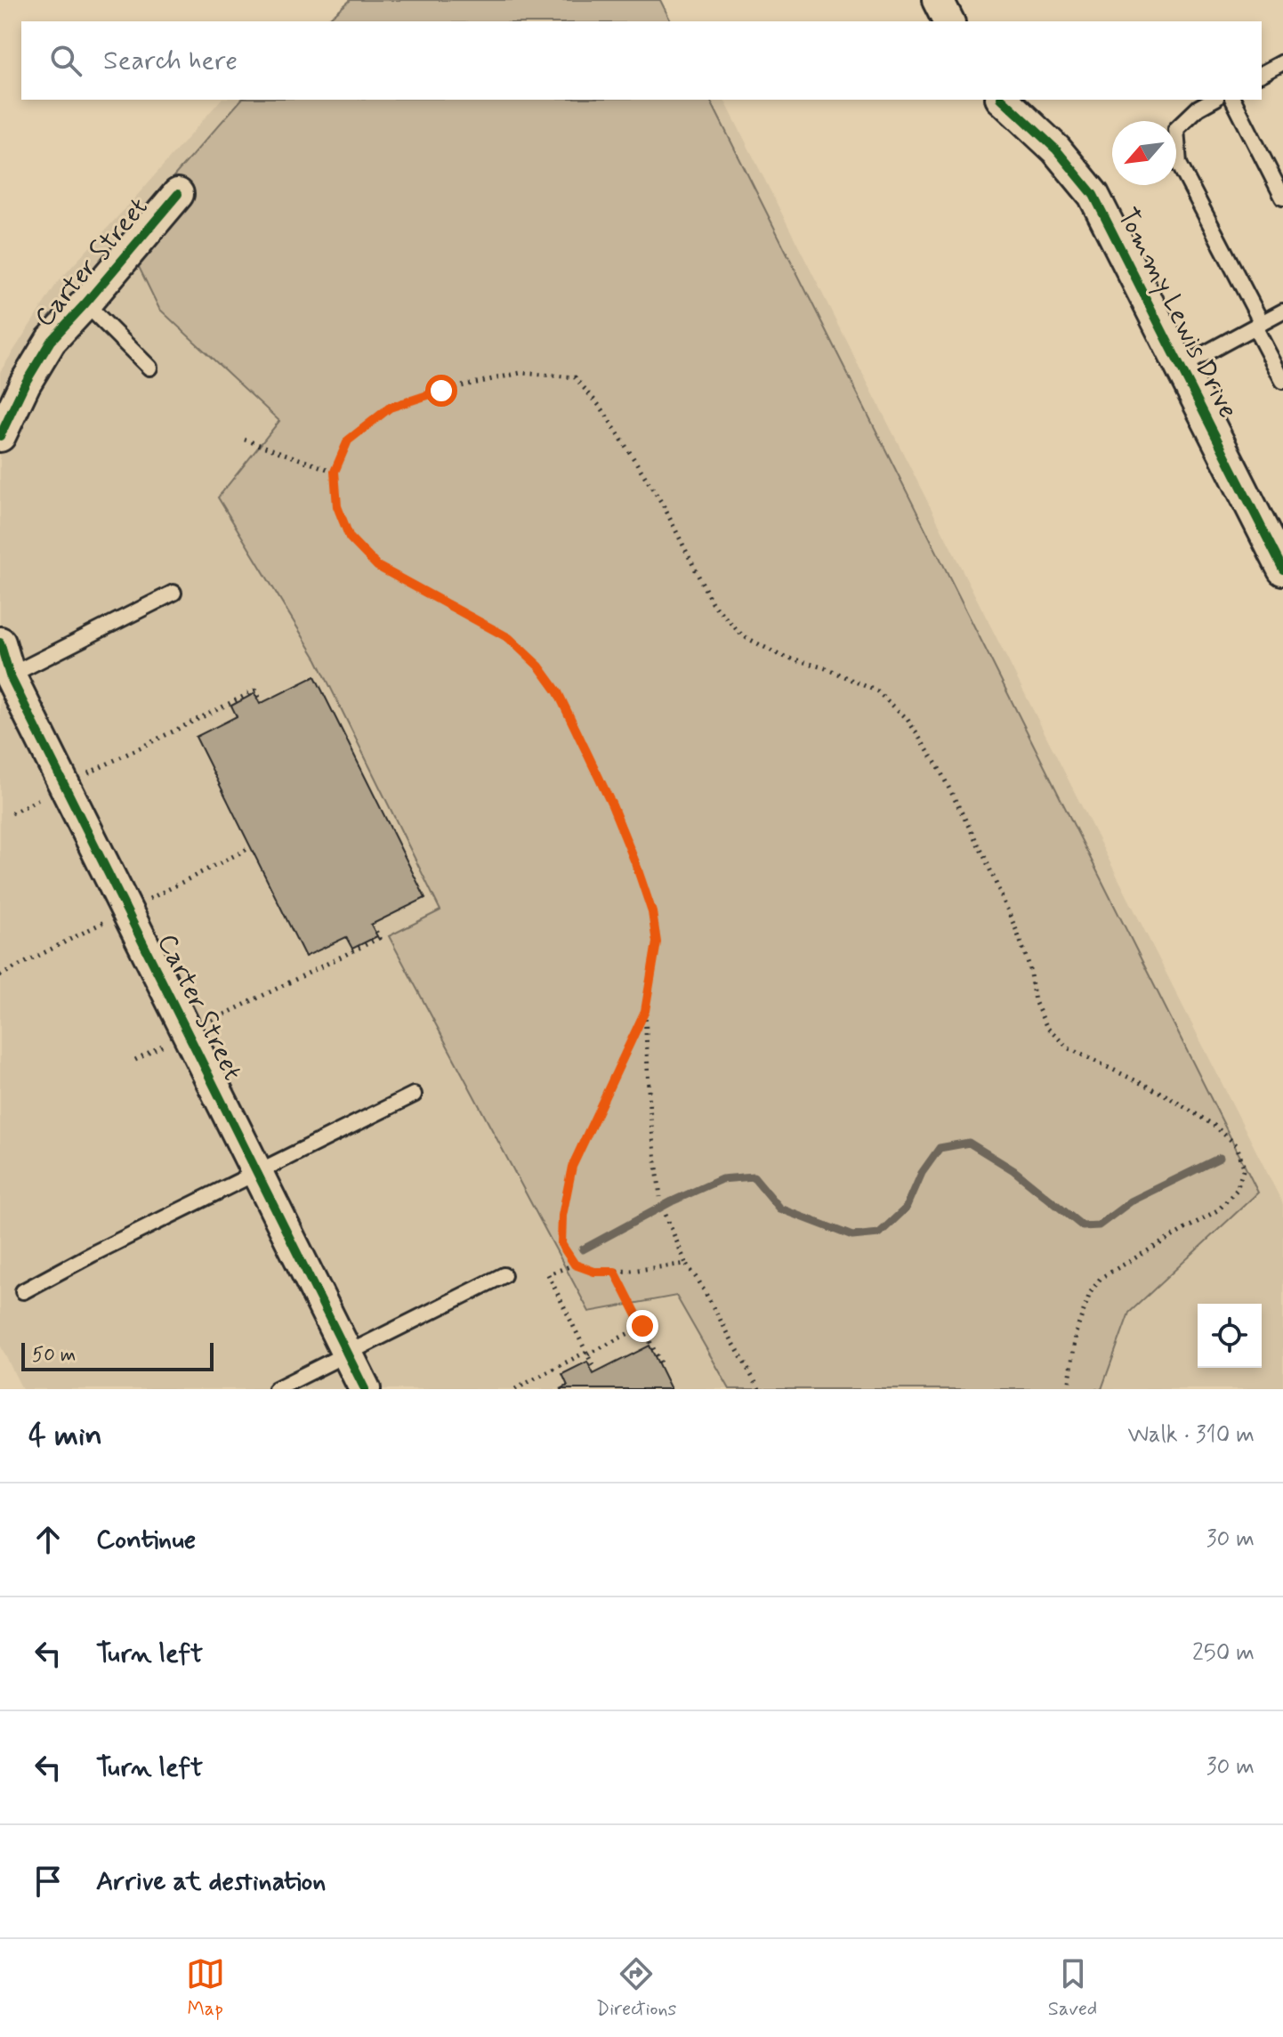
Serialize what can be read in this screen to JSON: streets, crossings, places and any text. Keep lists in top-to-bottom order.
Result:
{
  "streets": {
    "street": ["Carter Street", "Tommy Lewis Drive"]
  },
  "scale_bar": "50 m",
  "north": "bottom left",
  "page": {
    "search": "Search here",
    "scale": "50 m",
    "heading": ["4 min", "Walk · 310 m"],
    "list": [
      ["Continue", "30 m"],
      ["Turn left", "250 m"],
      ["Turn left", "30 m"],
      "Arrive at destination"
    ],
    "nav": ["Map", "Directions", "Saved"]
  }
}
